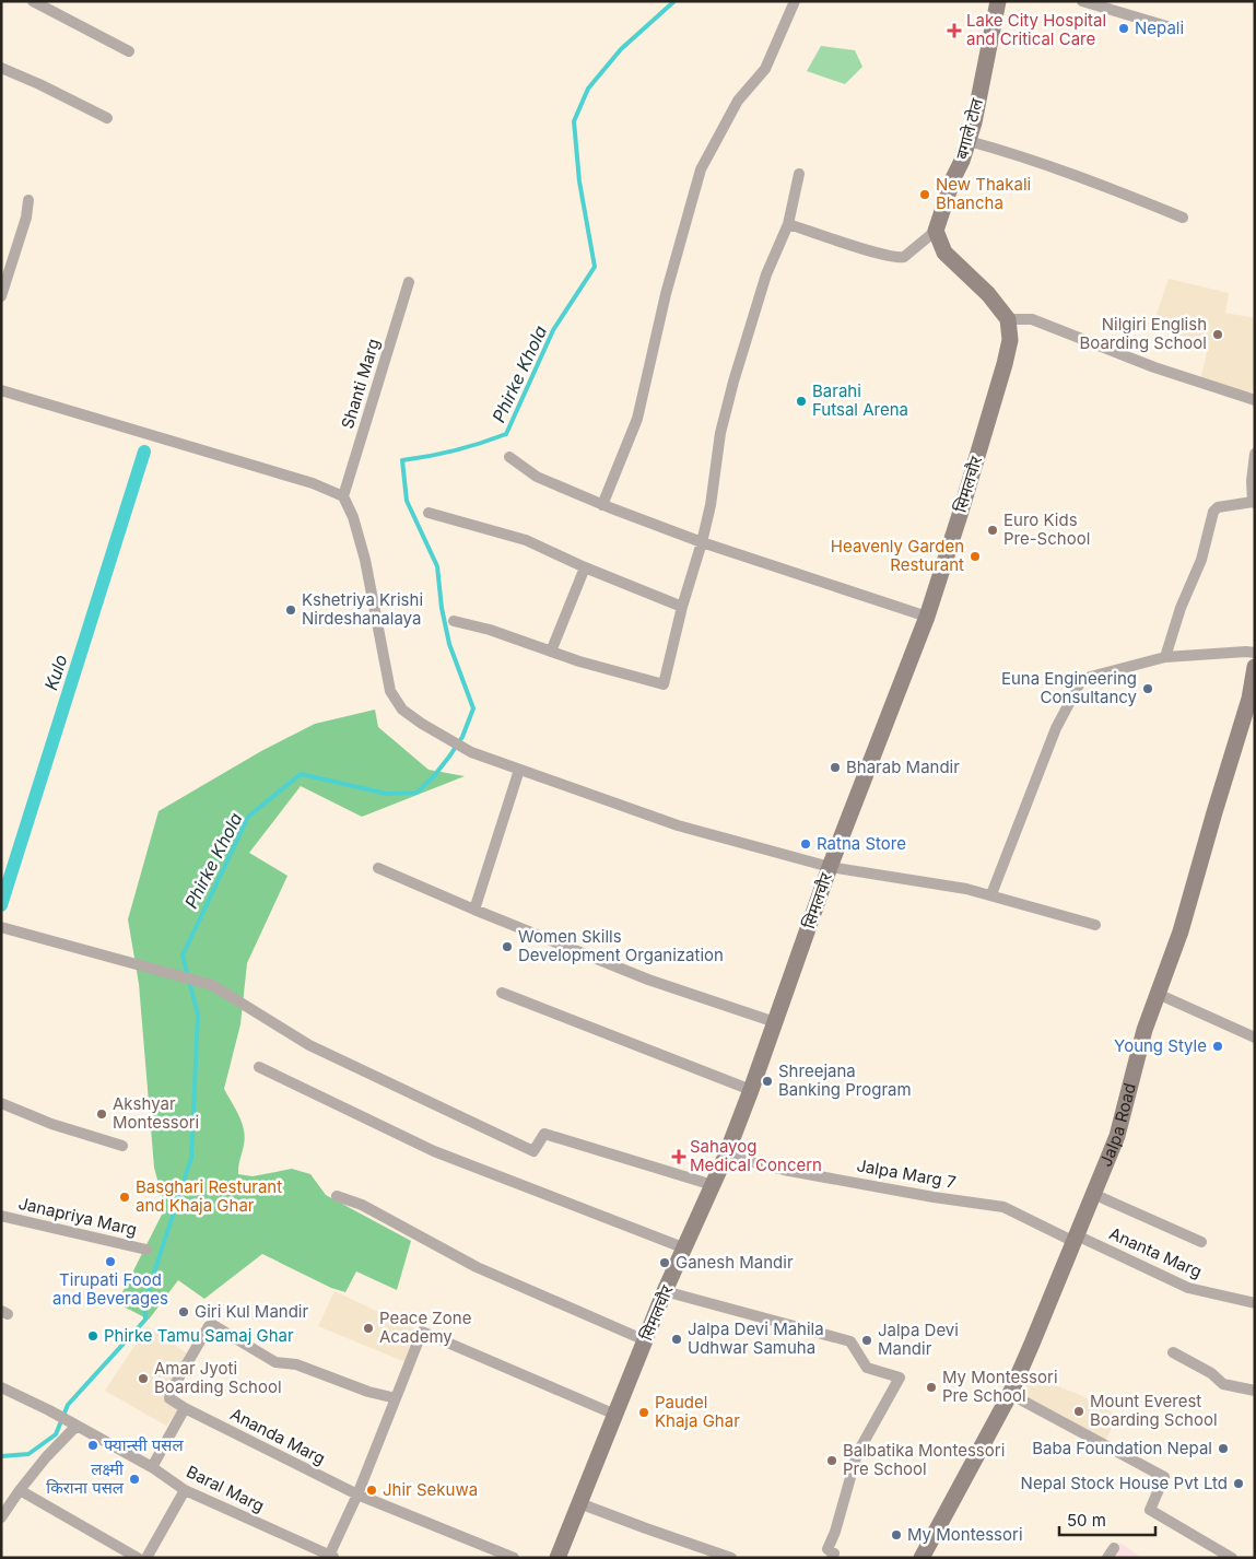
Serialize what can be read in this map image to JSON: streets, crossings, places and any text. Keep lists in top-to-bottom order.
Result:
{
  "streets": {
    "main road": ["बगाले टोल", "सिमलचौर", "Jalpa Road"],
    "street": [
      "Shanti Marg",
      "Jalpa Marg 7",
      "Janapriya Marg",
      "Ananta Marg",
      "Ananda Marg",
      "Baral Marg"
    ]
  },
  "crossings": [
    ["सिमलचौर", "Jalpa Marg 7"],
    ["Jalpa Road", "Jalpa Marg 7"],
    ["Jalpa Road", "Ananta Marg"],
    ["Jalpa Marg 7", "Ananta Marg"]
  ],
  "water": ["Phirke Khola", "Kulo"],
  "places": {
    "other": [
      "Nepali",
      "New Thakali Bhancha",
      "Nilgiri English Boarding School",
      "Barahi Futsal Arena",
      "Euro Kids Pre-School",
      "Heavenly Garden Resturant",
      "Kshetriya Krishi Nirdeshanalaya",
      "Euna Engineering Consultancy",
      "Bharab Mandir",
      "Ratna Store",
      "Women Skills Development Organization",
      "Young Style",
      "Shreejana Banking Program",
      "Akshyar Montessori",
      "Basghari Resturant and Khaja Ghar",
      "Tirupati Food and Beverages",
      "Ganesh Mandir",
      "Giri Kul Mandir",
      "Peace Zone Academy",
      "Phirke Tamu Samaj Ghar",
      "Jalpa Devi Mahila Udhwar Samuha",
      "Jalpa Devi Mandir",
      "Amar Jyoti Boarding School",
      "My Montessori Pre School",
      "Mount Everest Boarding School",
      "Paudel Khaja Ghar",
      "फ्यान्सी पसल",
      "Baba Foundation Nepal",
      "Balbatika Montessori Pre School",
      "लक्ष्मी किराना पसल",
      "Nepal Stock House Pvt Ltd",
      "Jhir Sekuwa",
      "My Montessori"
    ],
    "health": ["Lake City Hospital and Critical Care", "Sahayog Medical Concern"]
  },
  "scale_bar": "50 m"
}
